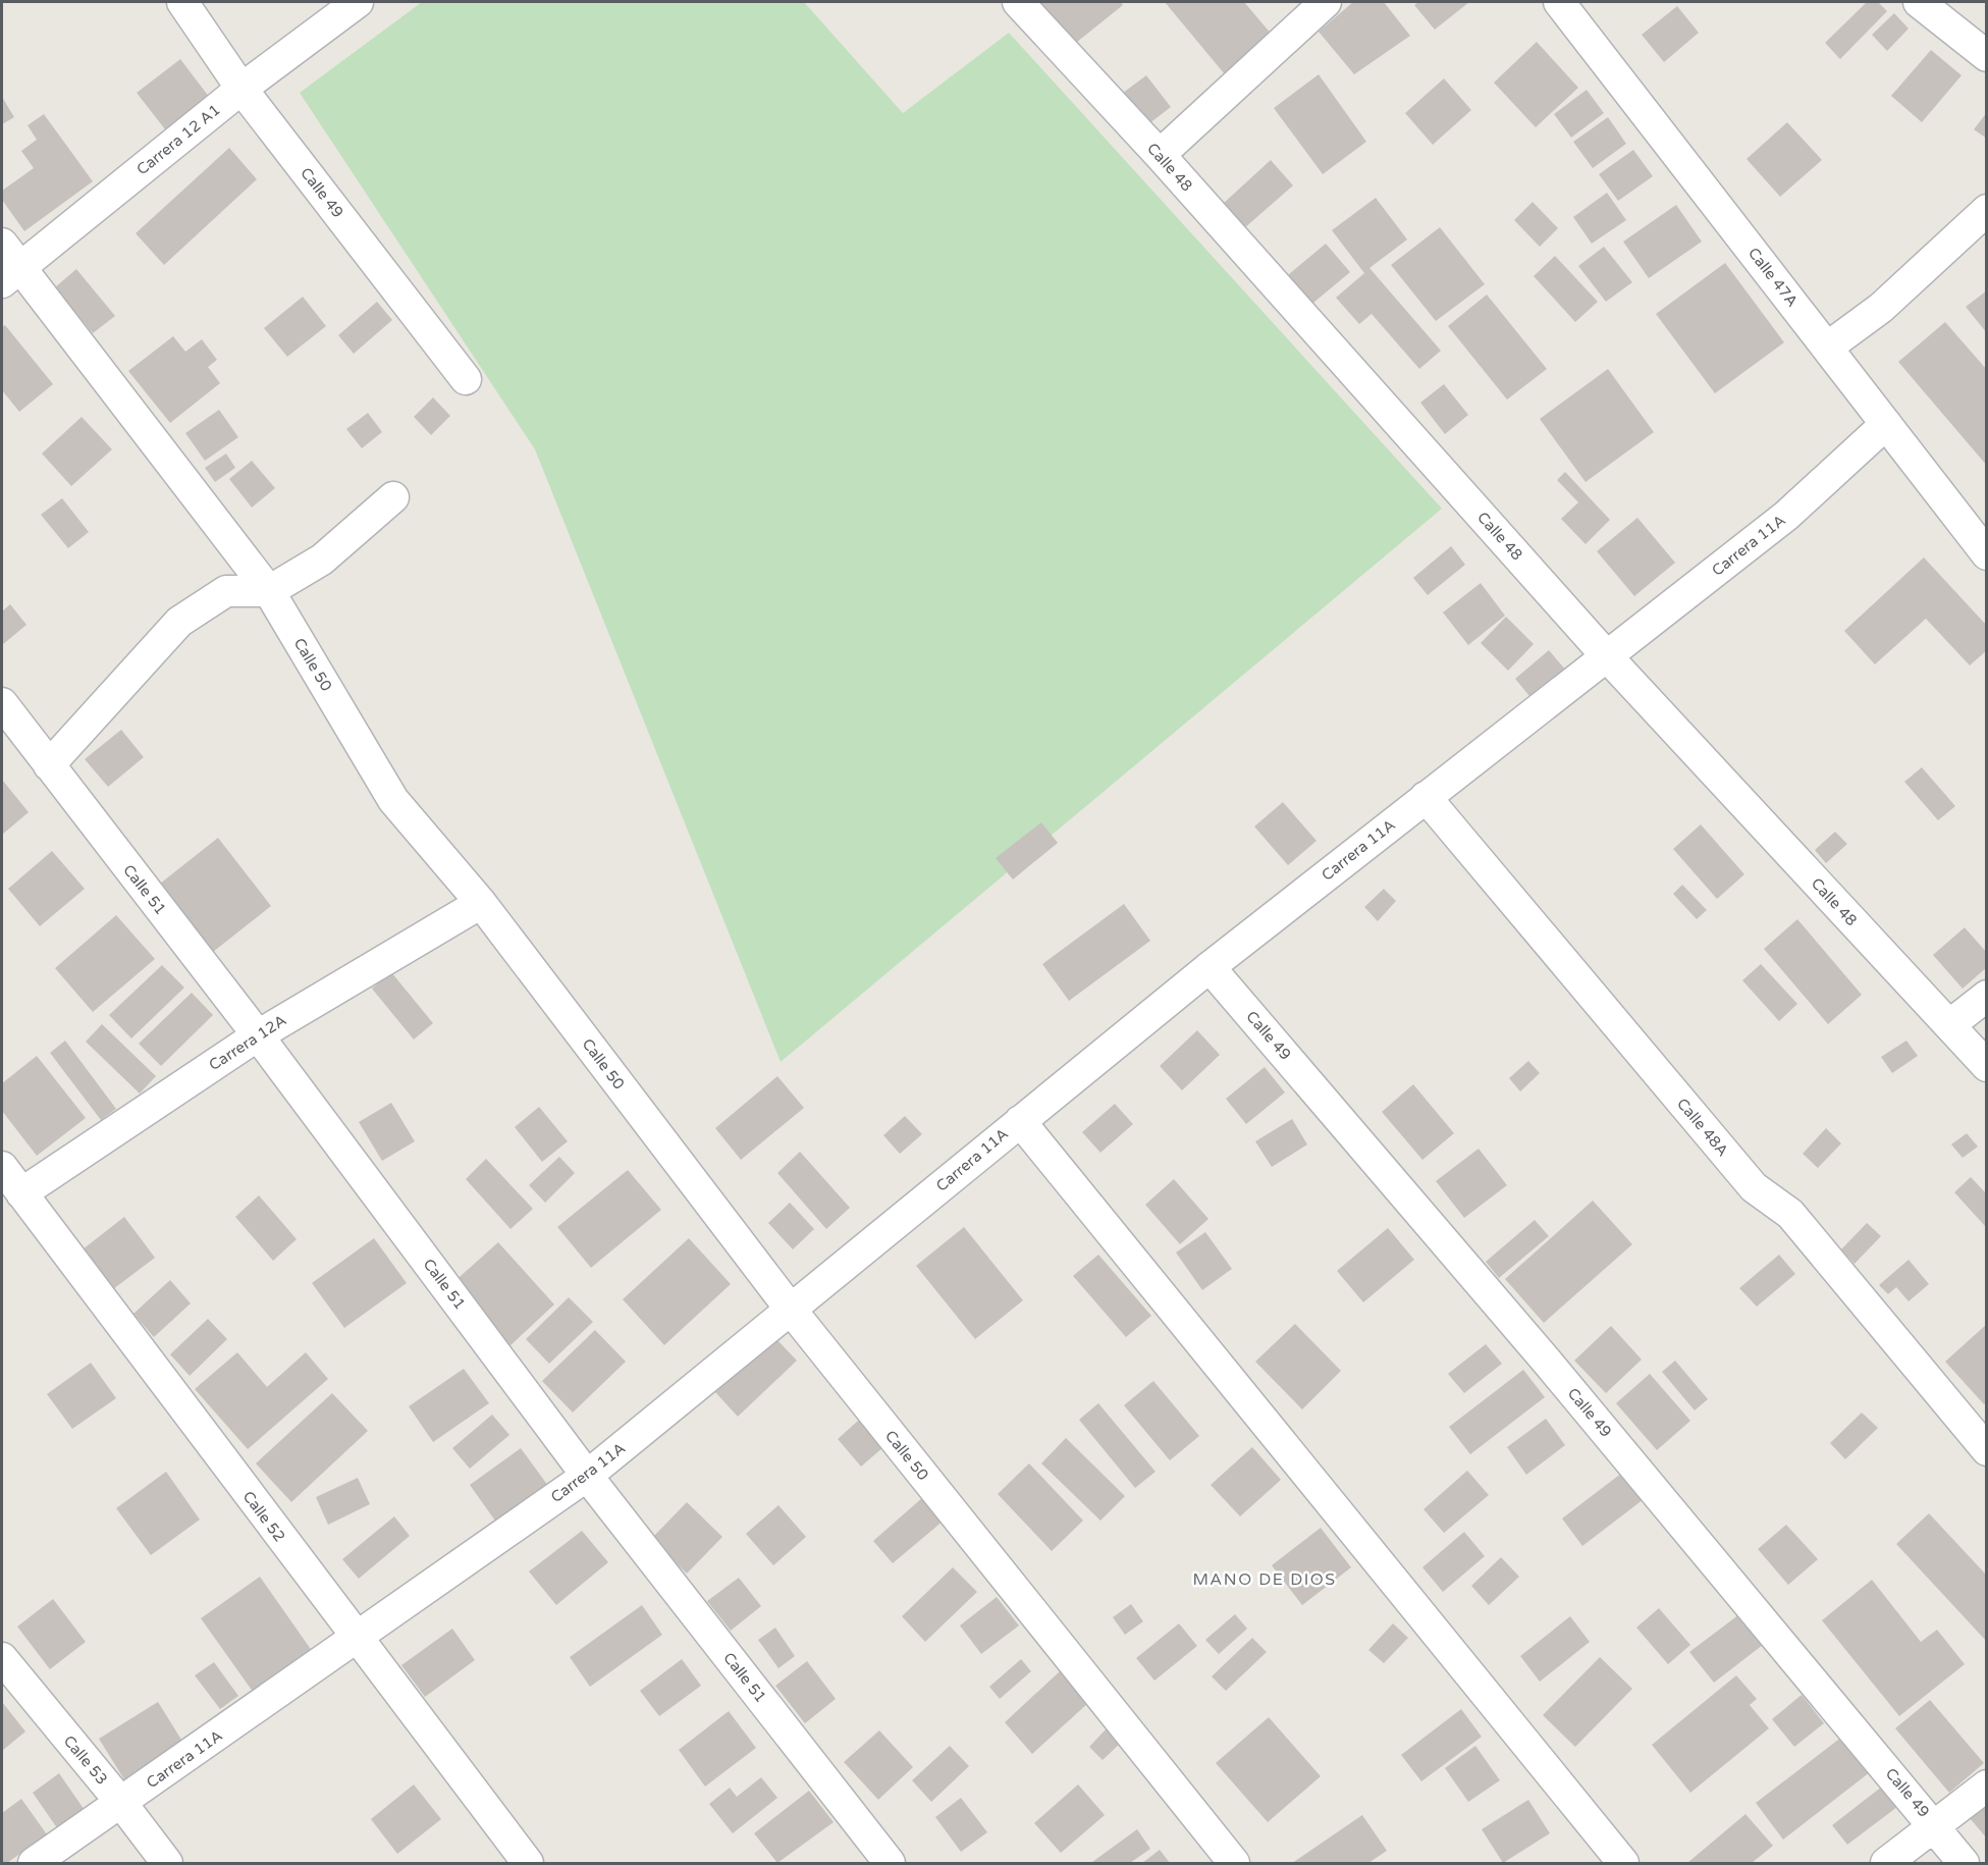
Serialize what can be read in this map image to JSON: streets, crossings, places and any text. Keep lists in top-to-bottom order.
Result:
{
  "streets": {
    "street": [
      "Carrera 12 A1",
      "Calle 48",
      "Calle 49",
      "Calle 47A",
      "Carrera 11A",
      "Calle 50",
      "Calle 51",
      "Carrera 12A",
      "Calle 48A",
      "Calle 52",
      "Calle 53"
    ]
  },
  "crossings": [
    ["Carrera 12 A1", "Calle 49"],
    ["Carrera 12 A1", "Calle 50"],
    ["Calle 48", "Carrera 11A"],
    ["Calle 49", "Carrera 11A"],
    ["Calle 47A", "Carrera 11A"],
    ["Carrera 11A", "Calle 50"],
    ["Carrera 11A", "Calle 51"],
    ["Carrera 11A", "Calle 48A"],
    ["Carrera 11A", "Calle 52"],
    ["Carrera 11A", "Calle 53"],
    ["Calle 50", "Carrera 12A"],
    ["Calle 51", "Carrera 12A"],
    ["Carrera 12A", "Calle 52"]
  ],
  "districts": ["MANO DE DIOS"]
}
